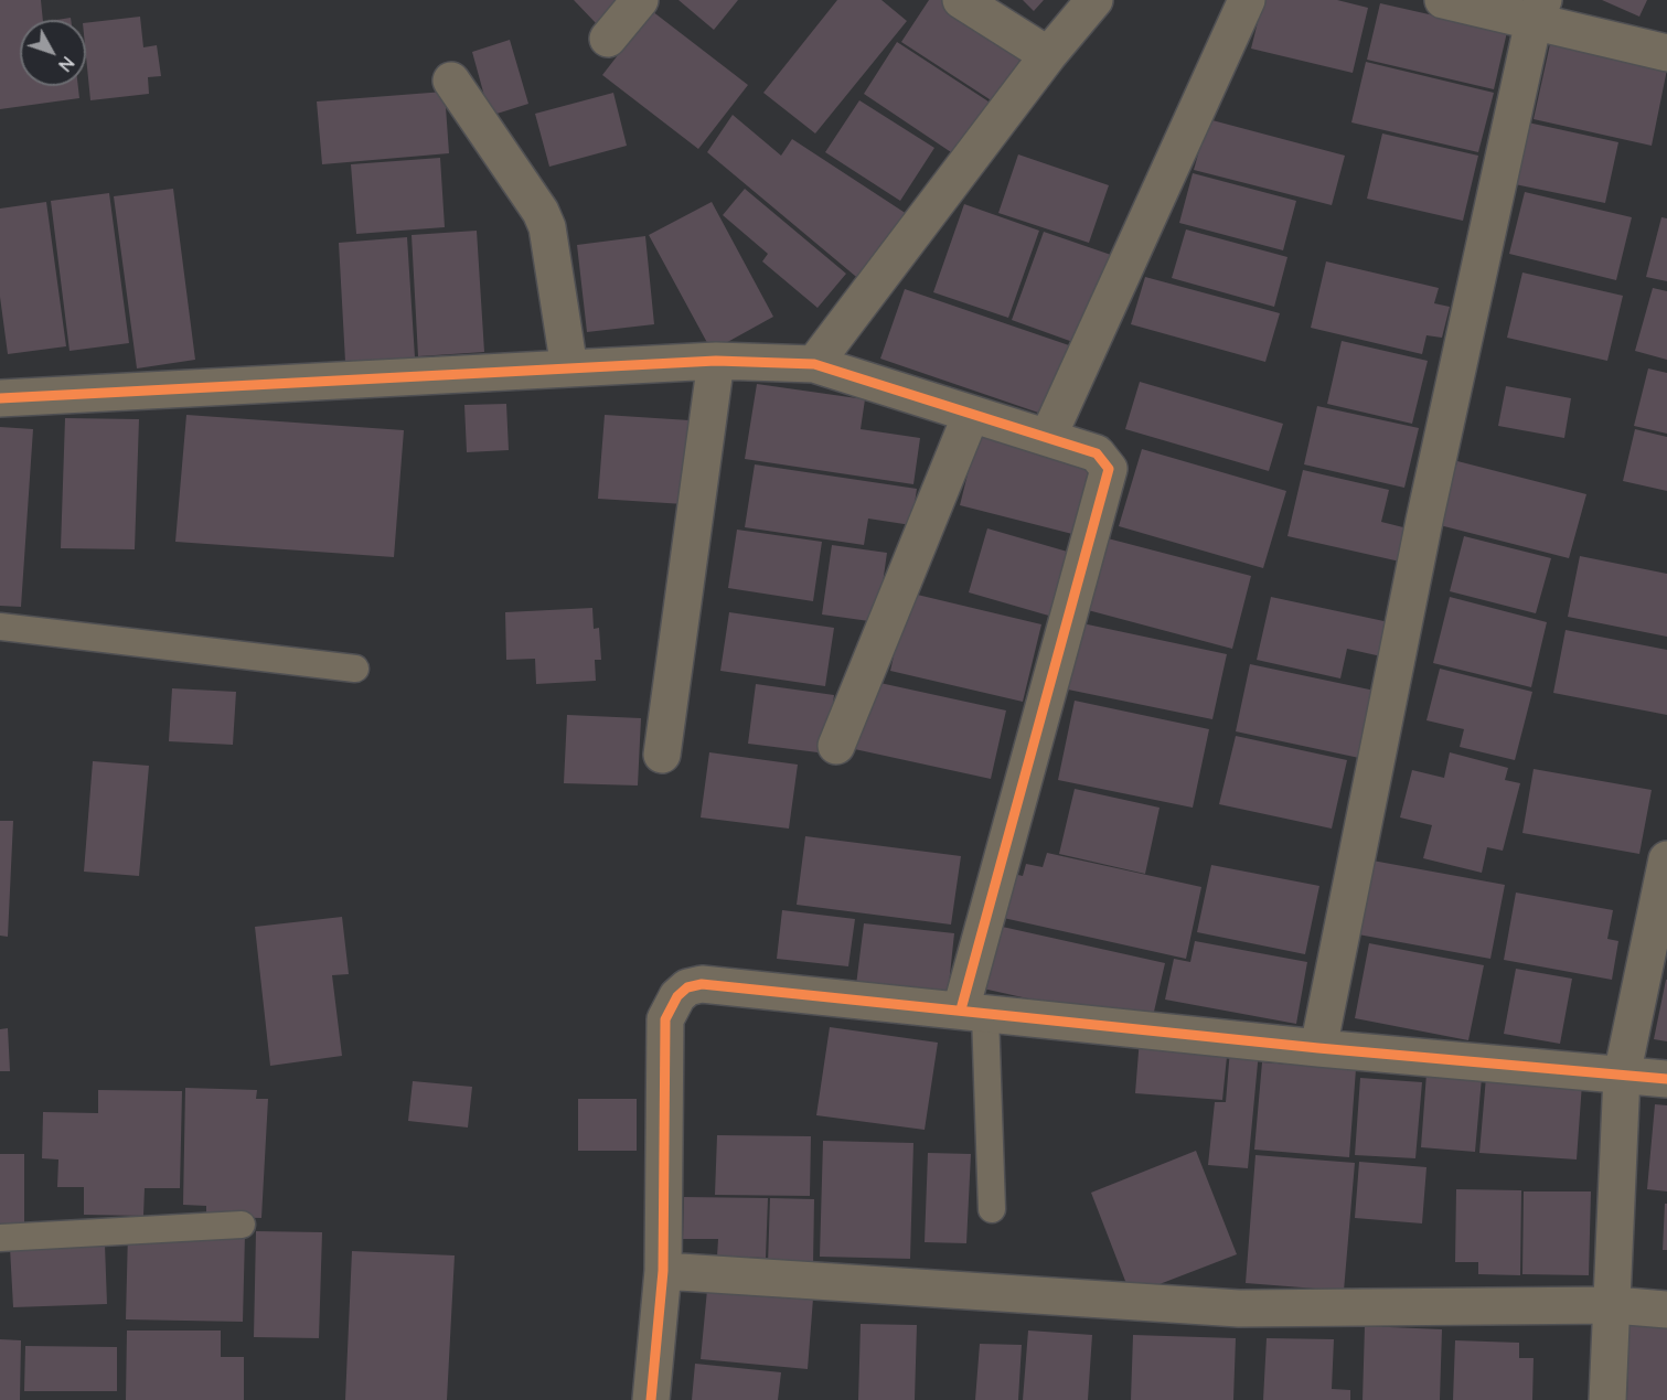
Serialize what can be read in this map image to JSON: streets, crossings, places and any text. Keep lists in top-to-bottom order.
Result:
{
  "north": "bottom right"
}
